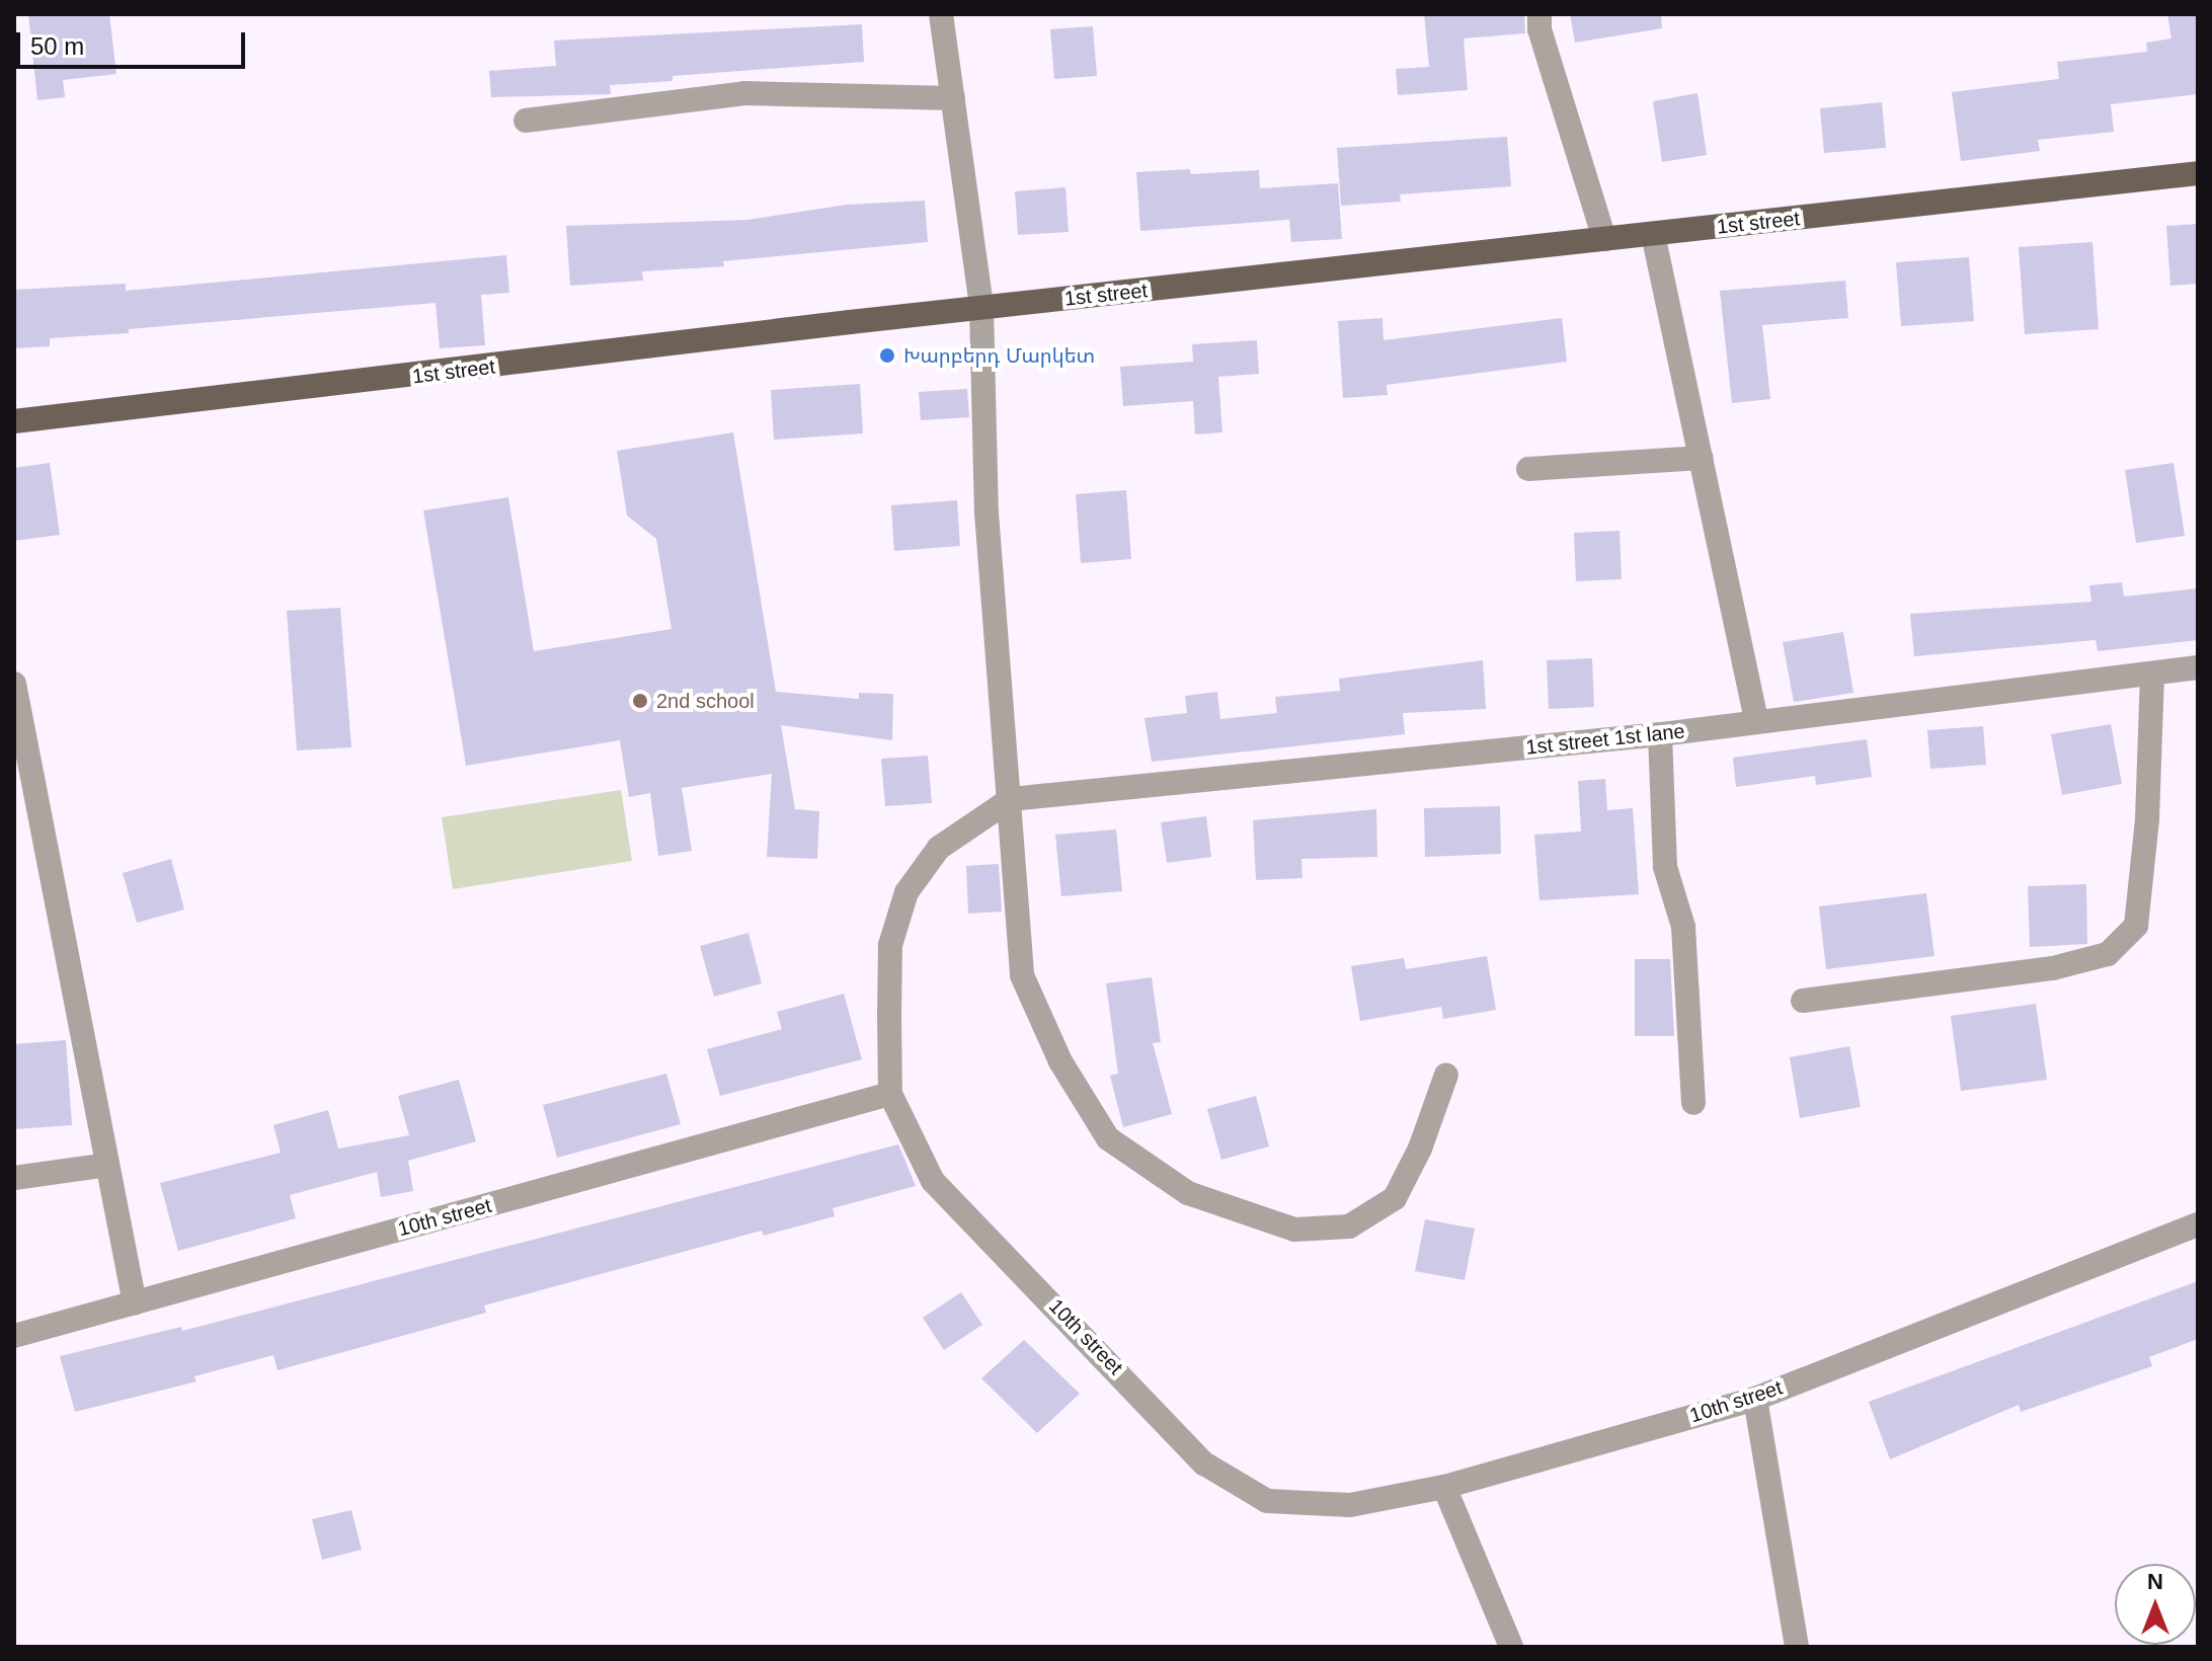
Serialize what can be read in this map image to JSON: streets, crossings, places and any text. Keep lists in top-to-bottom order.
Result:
{
  "streets": {
    "main road": ["1st street"],
    "street": ["1st street 1st lane", "10th street"]
  },
  "places": ["Խարբերդ Մարկետ", "2nd school"],
  "scale_bar": "50 m",
  "north": "top"
}
